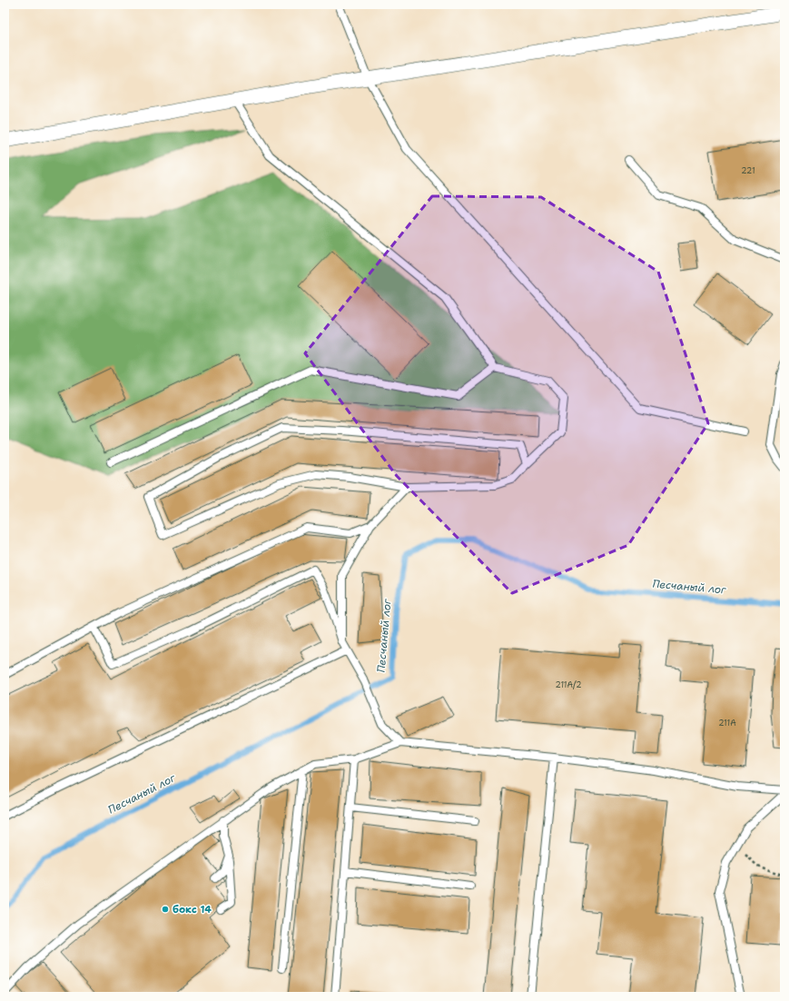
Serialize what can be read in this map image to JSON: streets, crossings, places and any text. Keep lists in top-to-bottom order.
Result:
{
  "water": ["Песчаный лог"],
  "places": ["бокс 14"],
  "house_numbers": ["221", "211А/2", "211А"]
}
